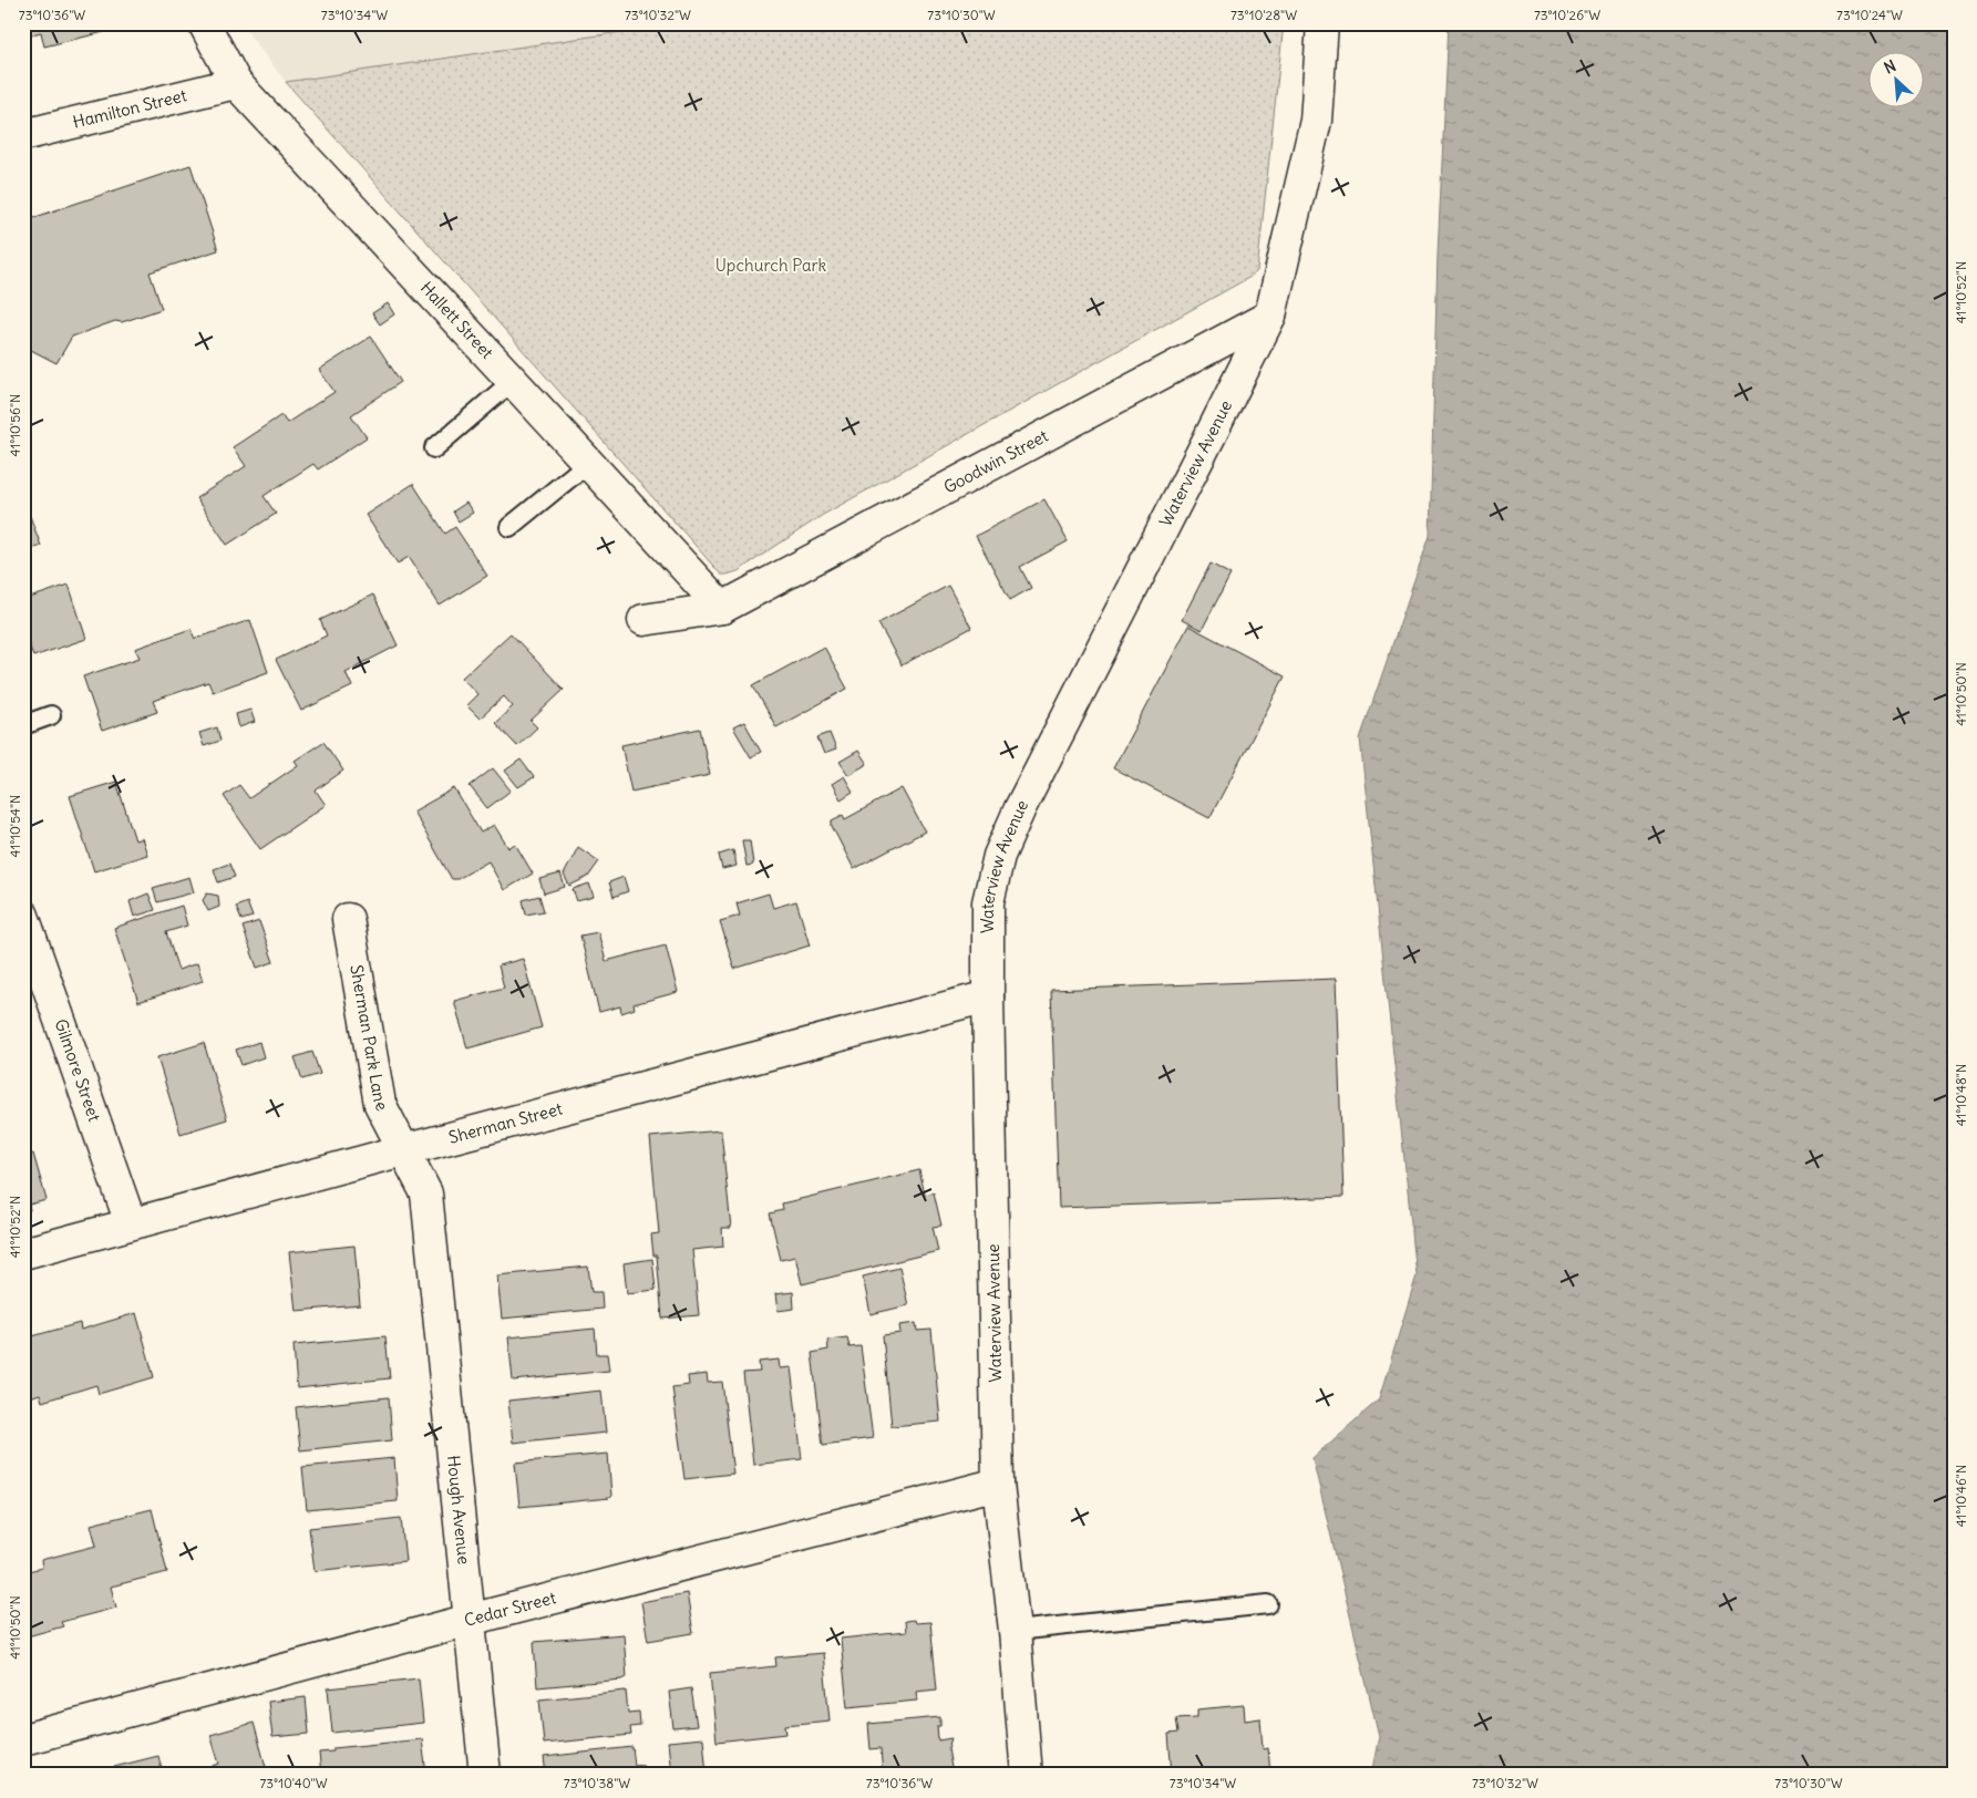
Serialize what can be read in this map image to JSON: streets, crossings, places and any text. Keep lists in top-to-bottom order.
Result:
{
  "streets": {
    "street": [
      "Hamilton Street",
      "Hallett Street",
      "Goodwin Street",
      "Waterview Avenue",
      "Sherman Park Lane",
      "Gilmore Street",
      "Sherman Street",
      "Hough Avenue",
      "Cedar Street"
    ]
  },
  "crossings": [
    ["Hamilton Street", "Hallett Street"],
    ["Hallett Street", "Goodwin Street"],
    ["Goodwin Street", "Waterview Avenue"],
    ["Waterview Avenue", "Sherman Street"],
    ["Waterview Avenue", "Cedar Street"],
    ["Sherman Park Lane", "Sherman Street"],
    ["Sherman Park Lane", "Hough Avenue"],
    ["Gilmore Street", "Sherman Street"],
    ["Sherman Street", "Hough Avenue"],
    ["Hough Avenue", "Cedar Street"]
  ],
  "parks": ["Upchurch Park"],
  "north": "top left",
  "coordinates": [
    "73°10'36\"W",
    "73°10'34\"W",
    "73°10'32\"W",
    "73°10'30\"W",
    "73°10'28\"W",
    "73°10'26\"W",
    "73°10'24\"W",
    "41°10'52\"N",
    "41°10'56\"N",
    "41°10'50\"N",
    "41°10'54\"N",
    "41°10'48\"N",
    "41°10'46\"N",
    "73°10'40\"W",
    "73°10'38\"W"
  ]
}
